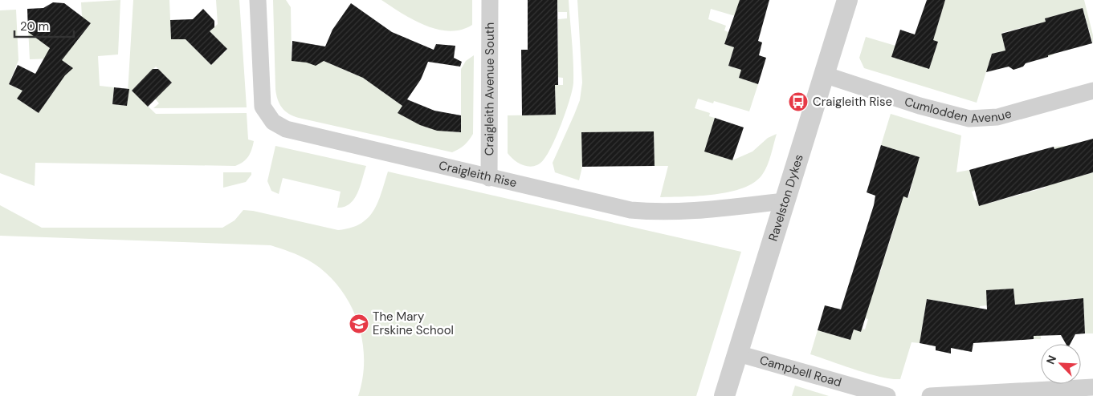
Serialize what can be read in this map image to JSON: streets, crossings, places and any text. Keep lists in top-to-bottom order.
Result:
{
  "streets": {
    "street": [
      "Craigleith Avenue South",
      "Cumlodden Avenue",
      "Craigleith Rise",
      "Ravelston Dykes",
      "Campbell Road"
    ]
  },
  "crossings": [
    ["Craigleith Avenue South", "Craigleith Rise"],
    ["Cumlodden Avenue", "Ravelston Dykes"],
    ["Craigleith Rise", "Ravelston Dykes"],
    ["Ravelston Dykes", "Campbell Road"]
  ],
  "places": {
    "bus stop": ["Craigleith Rise"],
    "school or university": ["The Mary Erskine School"]
  },
  "scale_bar": "20 m",
  "north": "top left"
}
